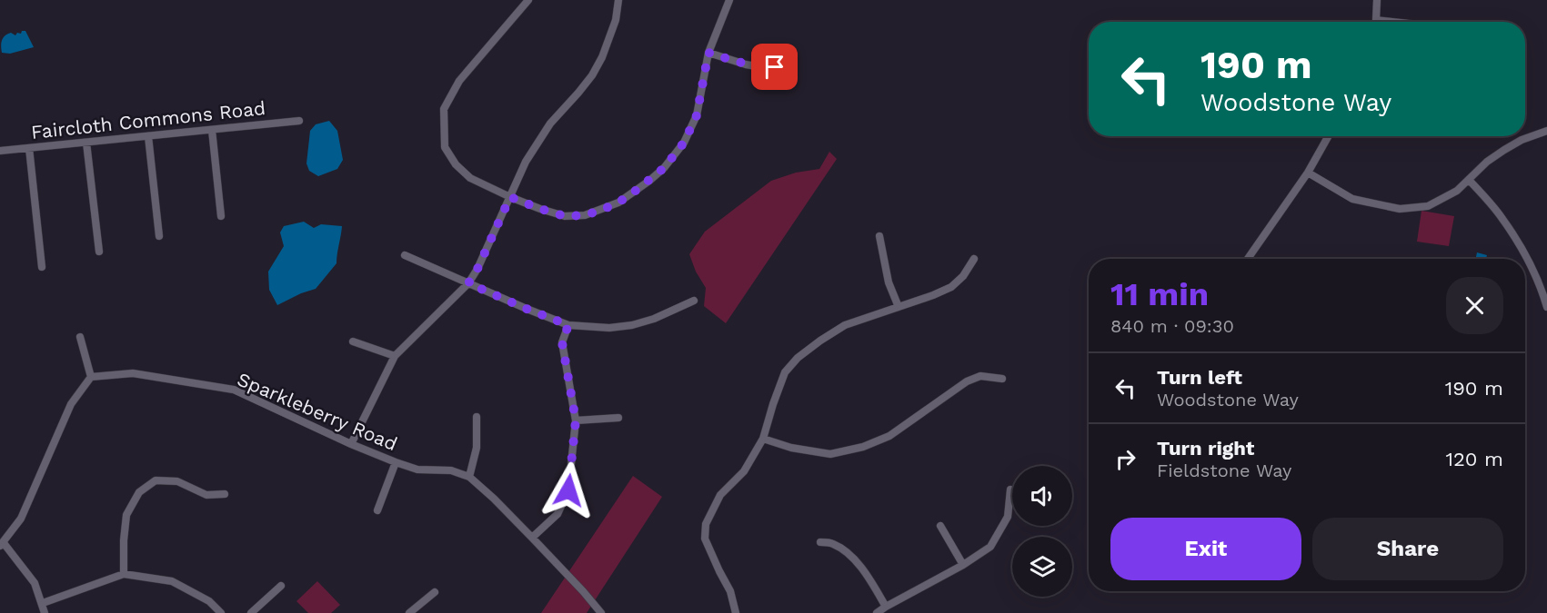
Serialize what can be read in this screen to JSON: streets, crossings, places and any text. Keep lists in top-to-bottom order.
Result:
{
  "streets": {
    "street": ["Faircloth Commons Road", "Sparkleberry Road"]
  },
  "page": {
    "turn": ["190 m", "Woodstone Way"],
    "heading": ["11 min", "840 m · 09:30"],
    "list": [
      {
        "name": "Turn left",
        "note": "Woodstone Way",
        "value": "190 m"
      },
      {
        "name": "Turn right",
        "note": "Fieldstone Way",
        "value": "120 m"
      }
    ],
    "buttons": ["Exit", "Share"]
  }
}
